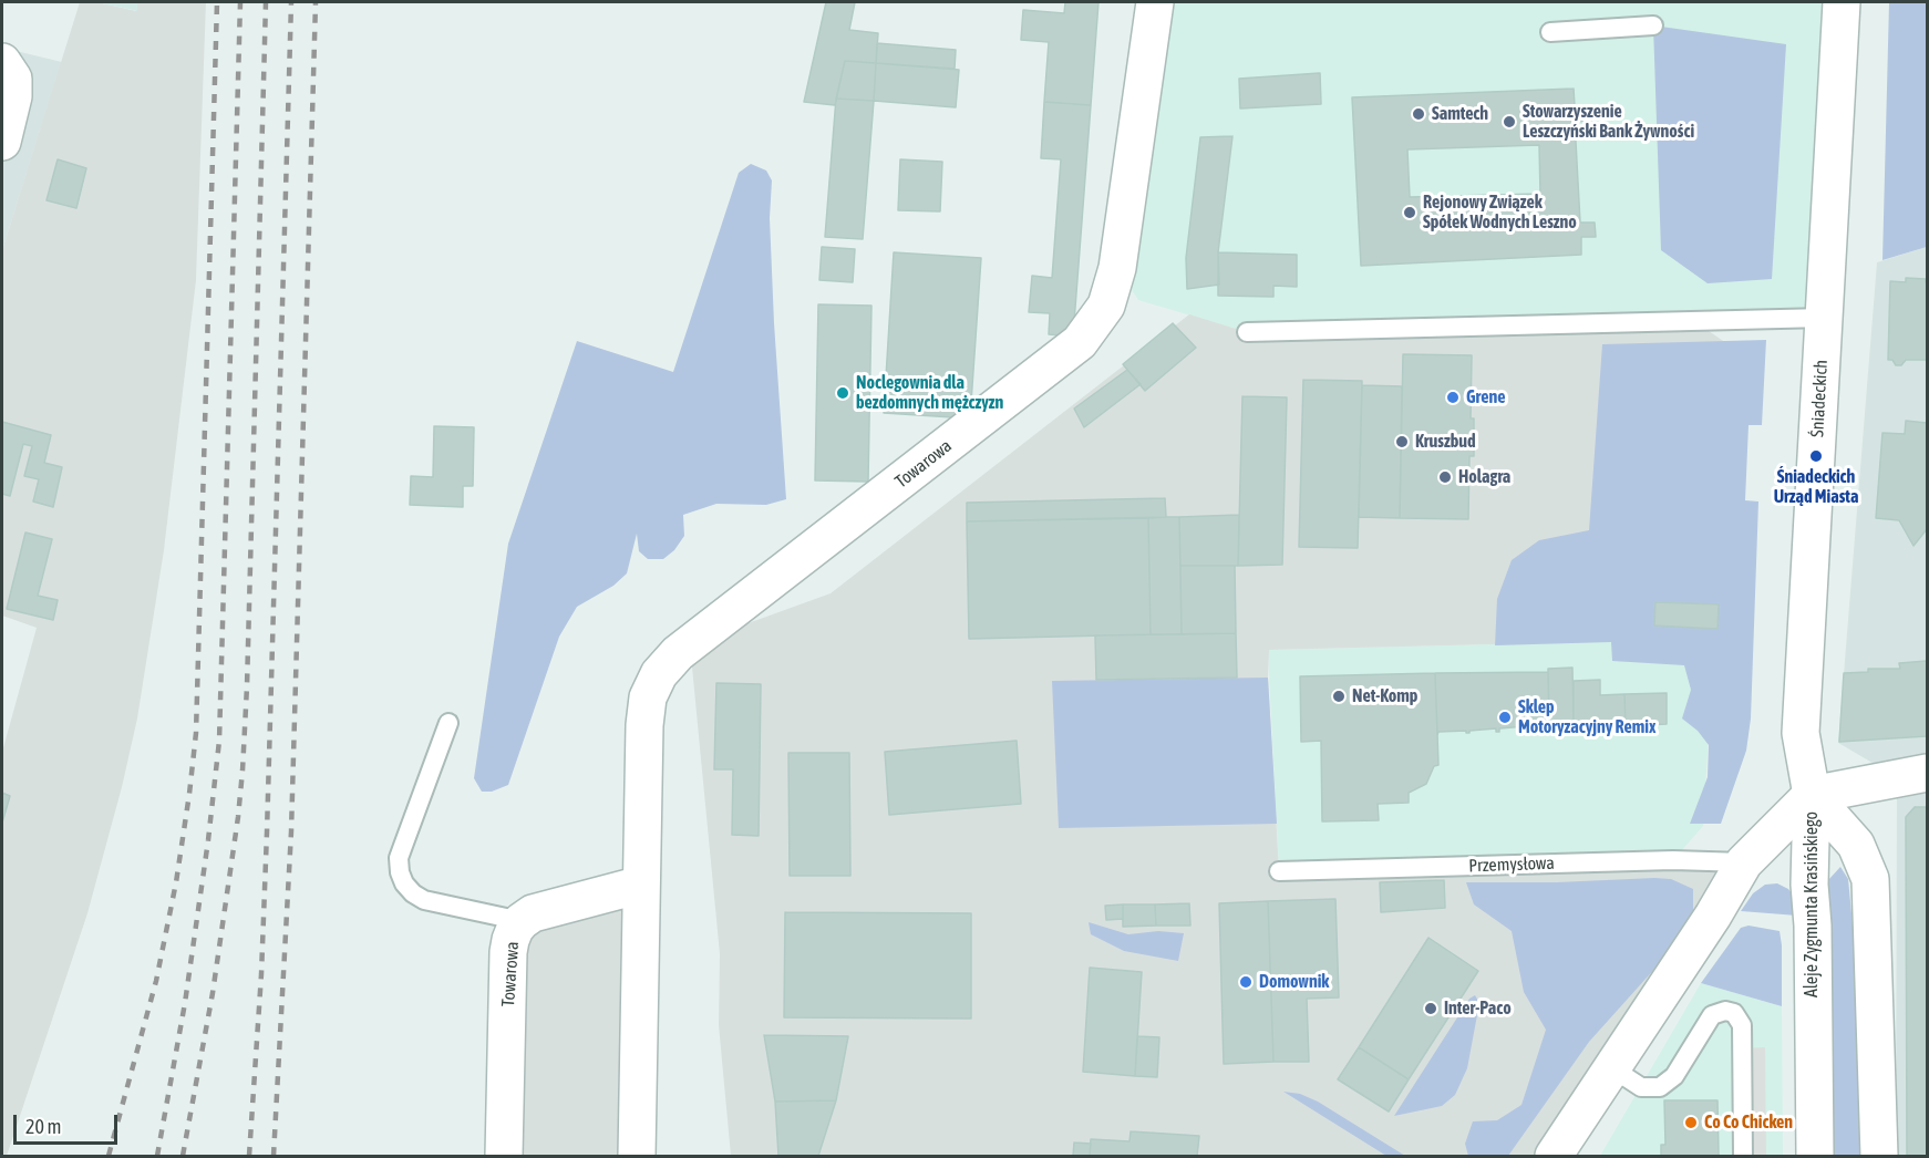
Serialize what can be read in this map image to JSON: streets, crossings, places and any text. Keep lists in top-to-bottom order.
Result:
{
  "streets": {
    "street": ["Śniadeckich", "Towarowa", "Aleje Zygmunta Krasińskiego"],
    "lane": ["Przemysłowa"]
  },
  "crossings": [
    ["Śniadeckich", "Aleje Zygmunta Krasińskiego"]
  ],
  "places": [
    "Samtech",
    "Stowarzyszenie Leszczyński Bank Żywności",
    "Rejonowy Związek Spółek Wodnych Leszno",
    "Noclegownia dla bezdomnych mężczyzn",
    "Grene",
    "Kruszbud",
    "Śniadeckich Urząd Miasta",
    "Holagra",
    "Net-Komp",
    "Sklep Motoryzacyjny Remix",
    "Domownik",
    "Inter-Paco",
    "Co Co Chicken"
  ],
  "scale_bar": "20 m"
}
